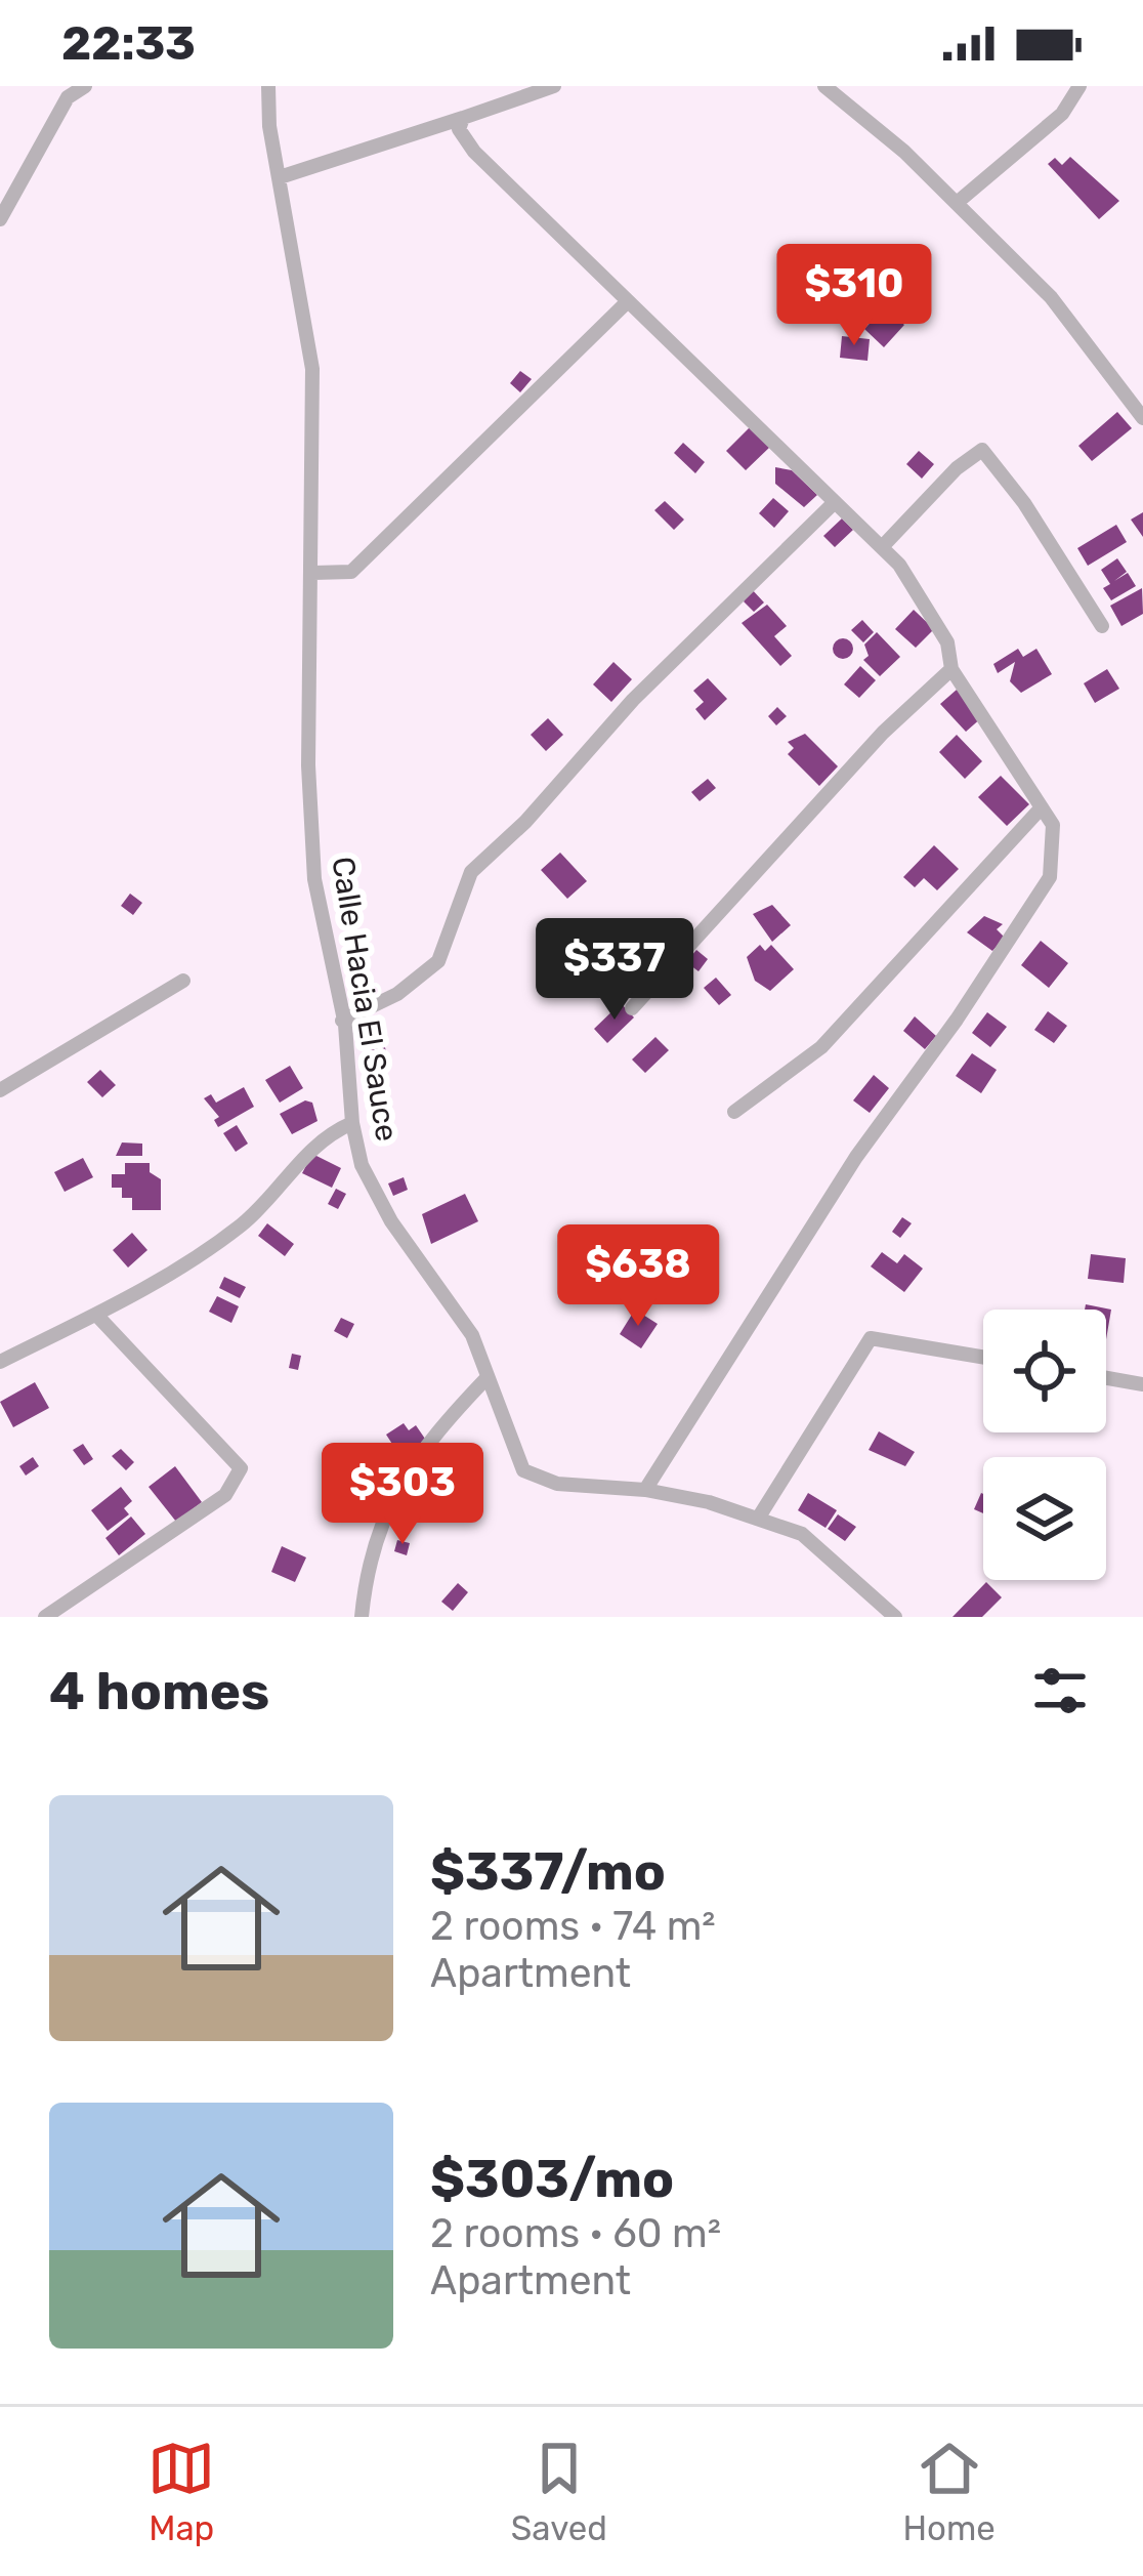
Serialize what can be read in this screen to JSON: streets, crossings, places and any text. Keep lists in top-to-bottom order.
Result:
{
  "streets": {
    "street": ["Calle Hacia El Sauce"]
  },
  "page": {
    "status": "22:33",
    "price": [
      "$310",
      "$337",
      "$638",
      "$303"
    ],
    "heading": "4 homes",
    "list": [
      {
        "name": "$337/mo",
        "note": "2 rooms · 74 m² · Apartment"
      },
      {
        "name": "$303/mo",
        "note": "2 rooms · 60 m² · Apartment"
      }
    ],
    "tabs": ["Map", "Saved", "Home"]
  }
}
